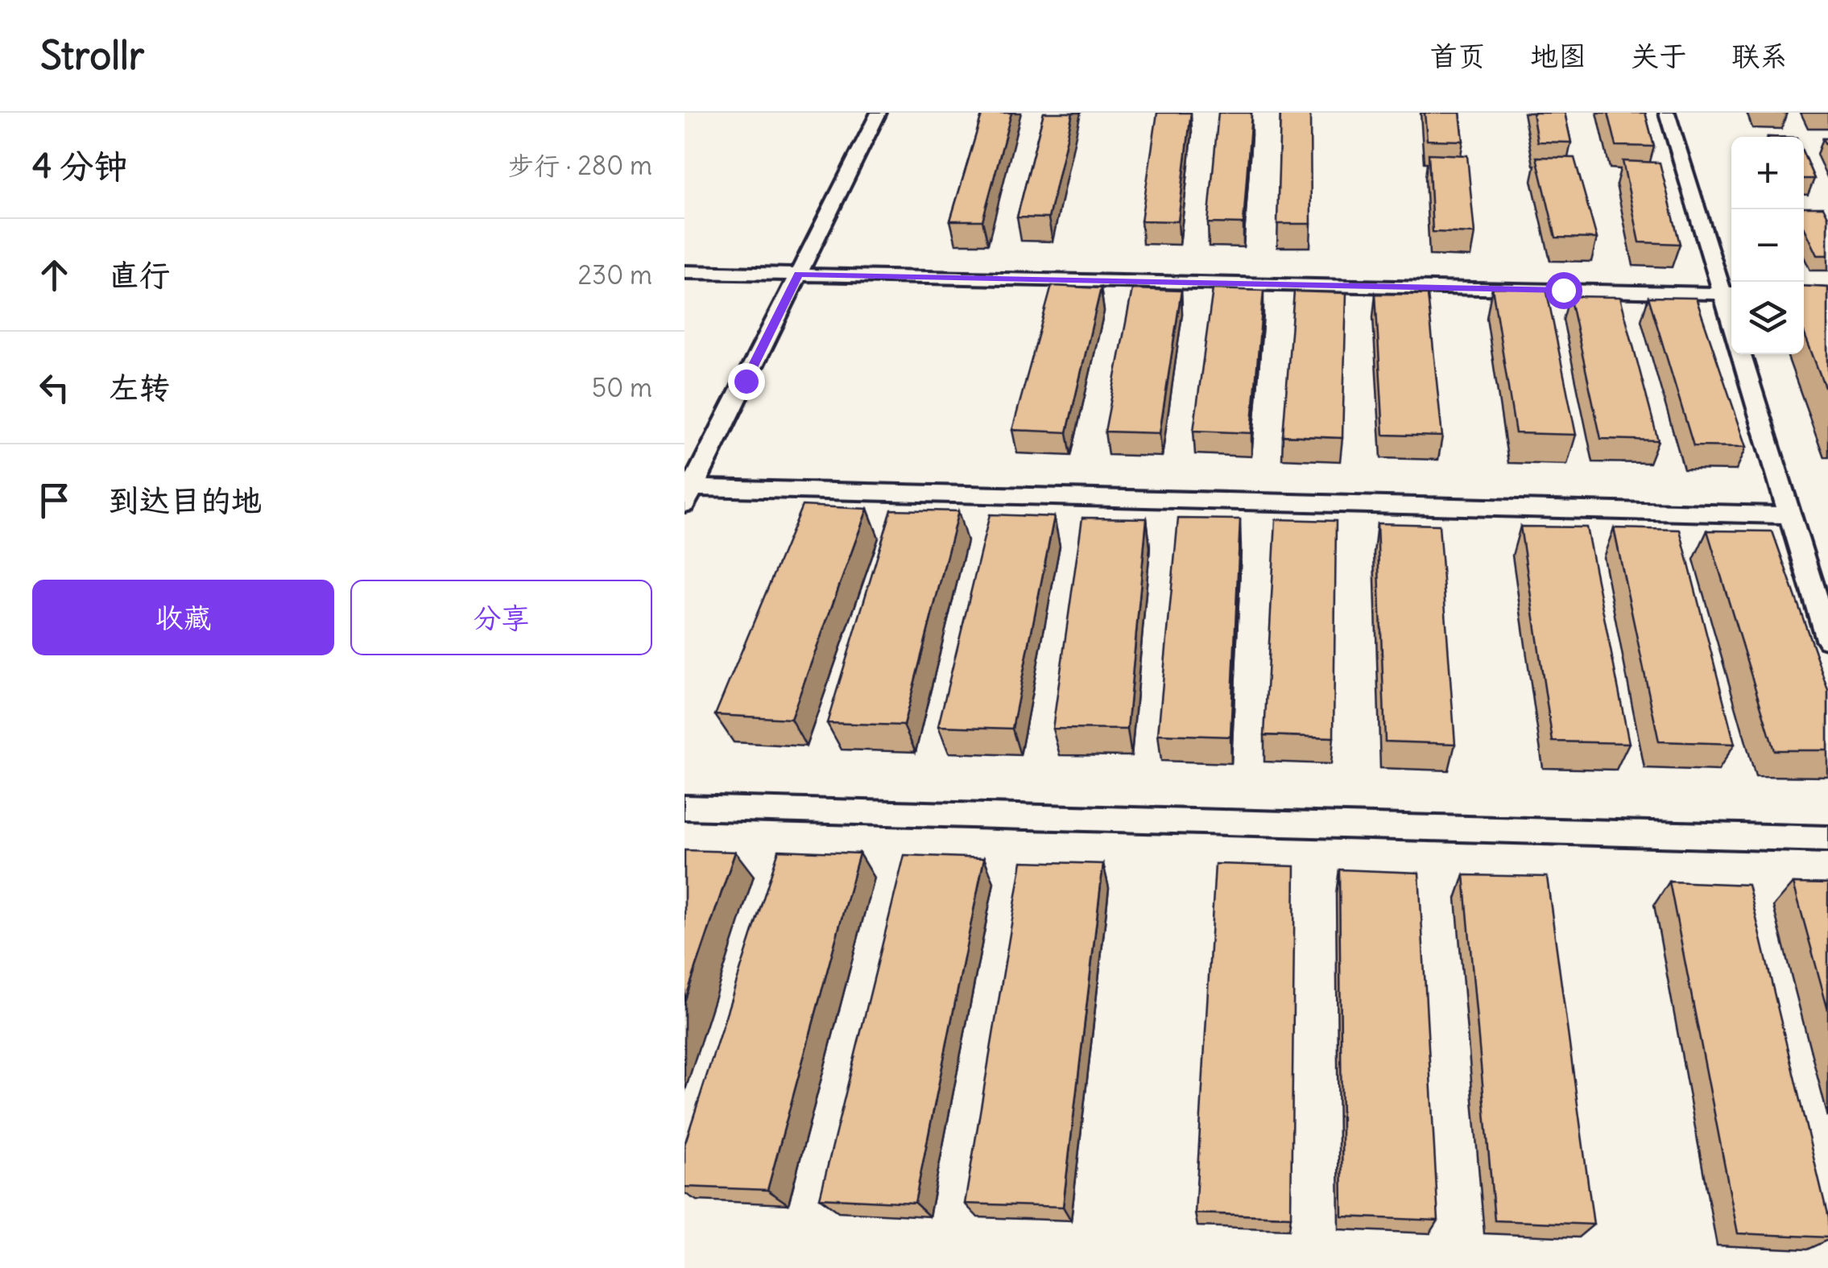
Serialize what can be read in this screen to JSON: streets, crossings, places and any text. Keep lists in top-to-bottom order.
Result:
{
  "page": {
    "header": "Strollr",
    "nav": [
      "首页",
      "地图",
      "关于",
      "联系"
    ],
    "heading": ["4 分钟", "步行 · 280 m"],
    "map_buttons": ["+", "−"],
    "list": [
      ["直行", "230 m"],
      ["左转", "50 m"],
      "到达目的地"
    ],
    "buttons": ["收藏", "分享"]
  }
}
